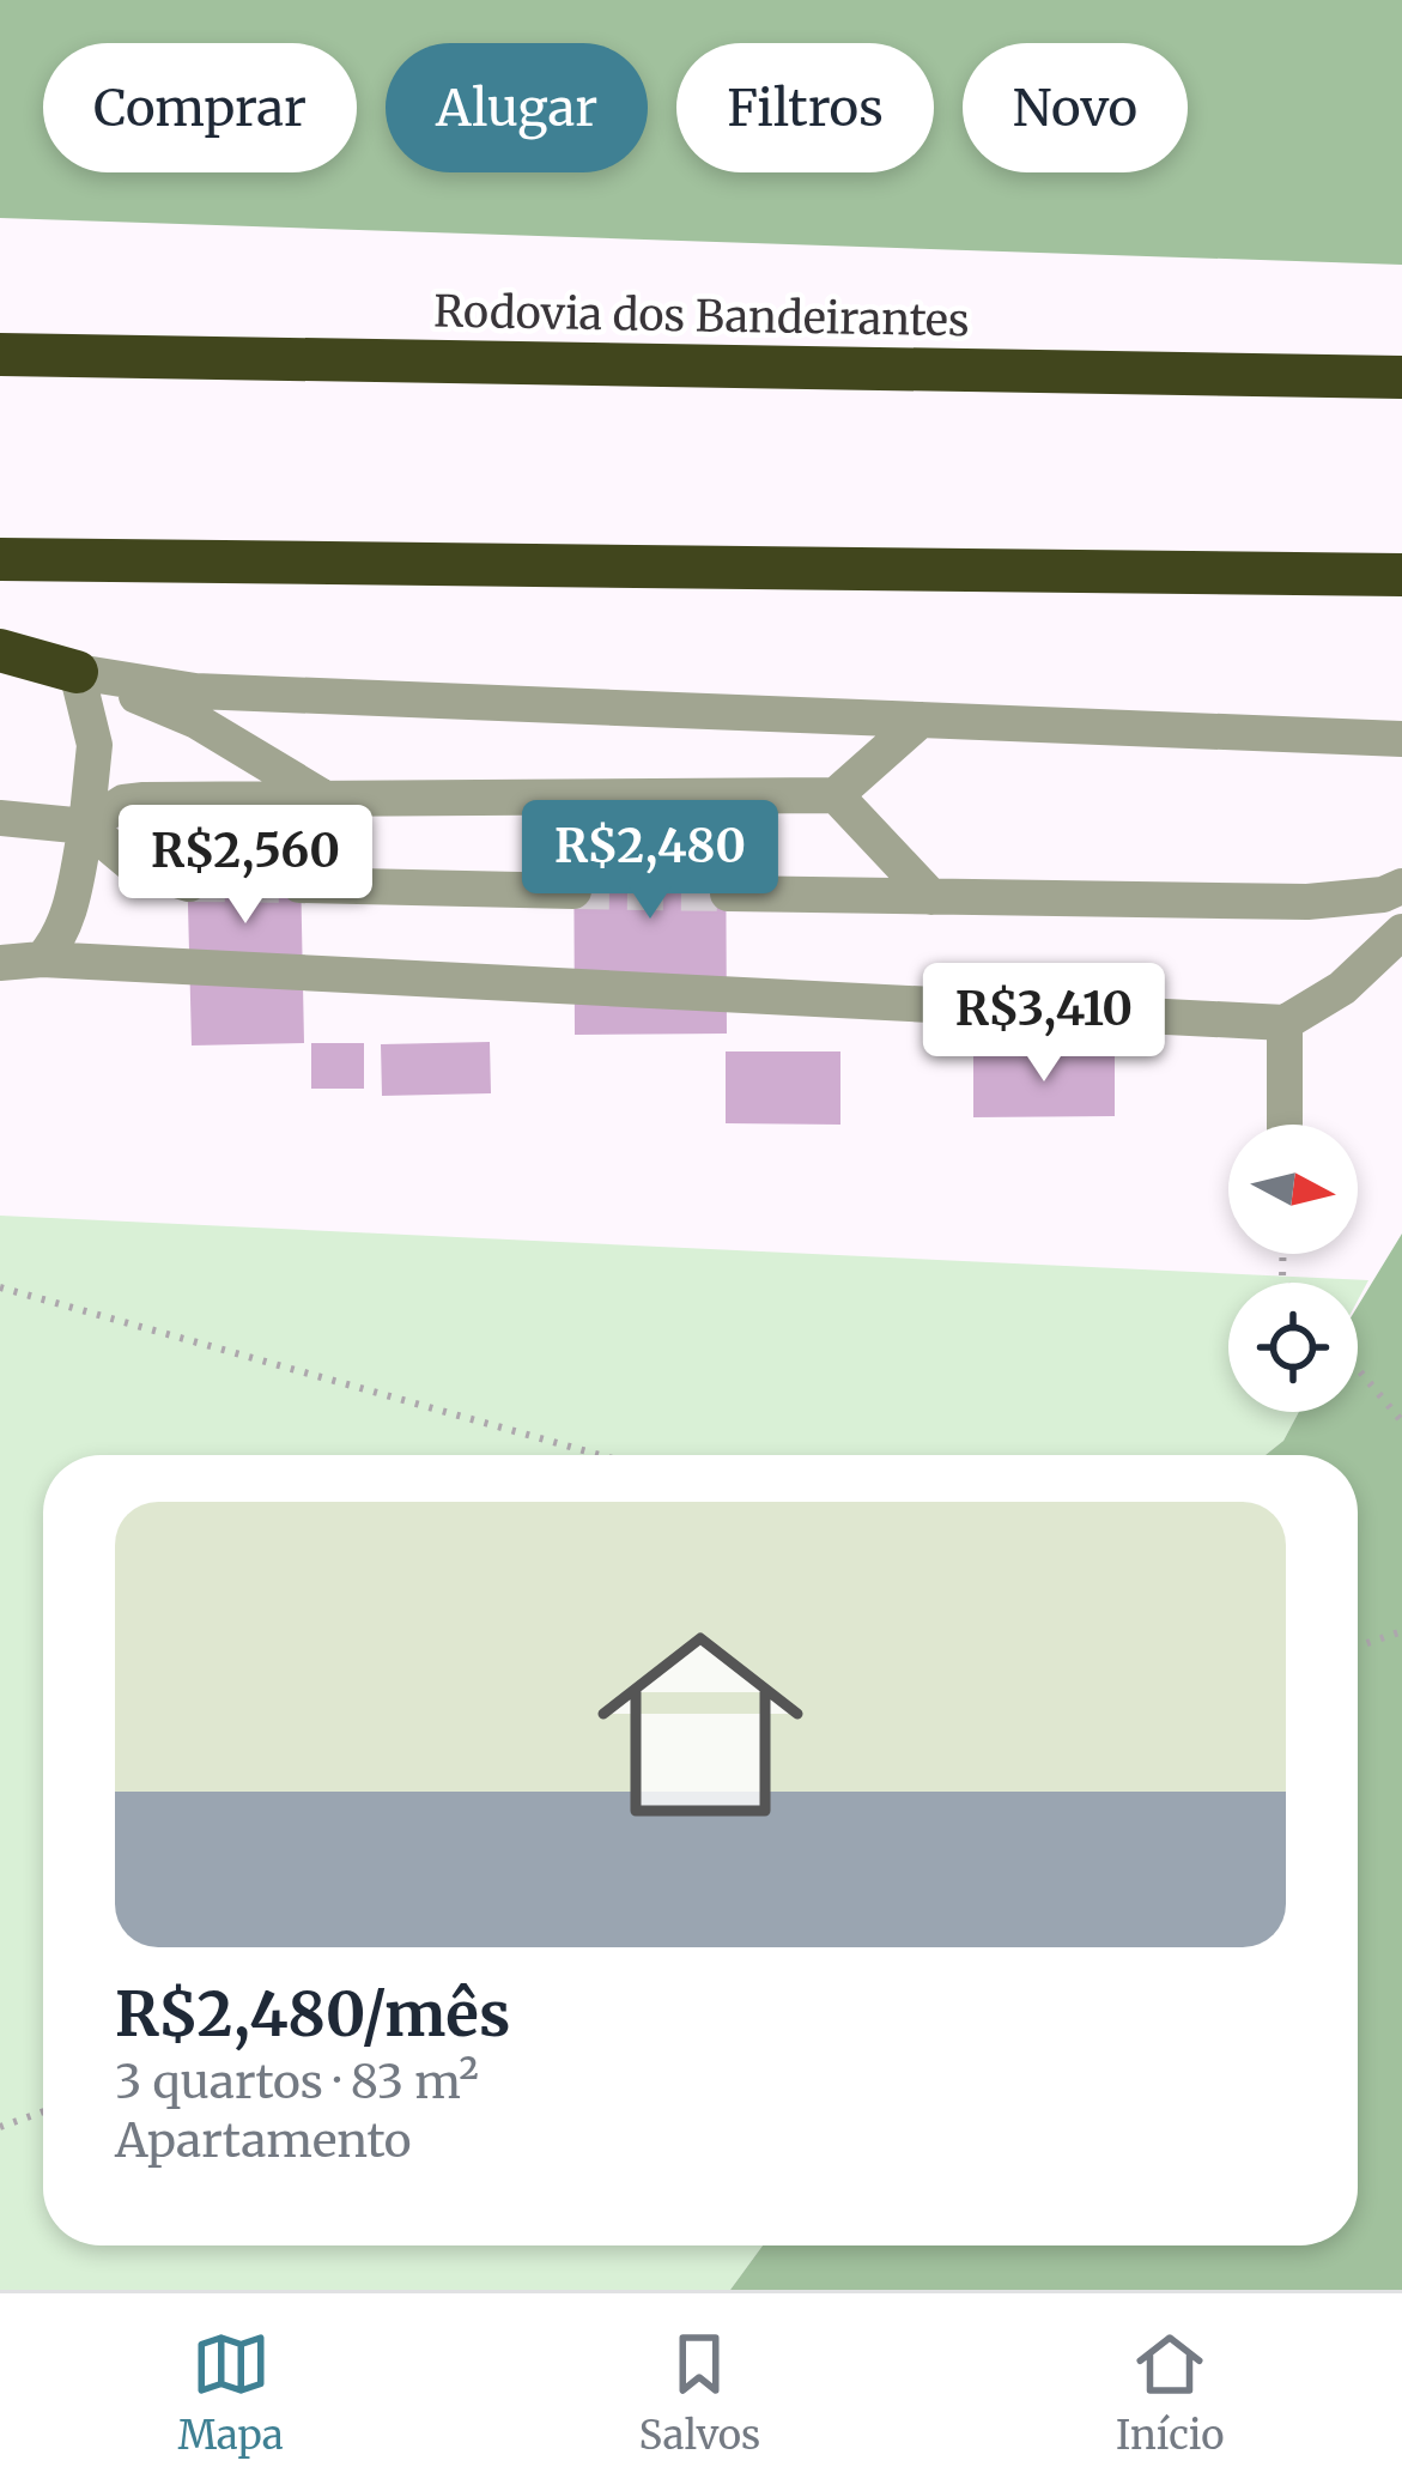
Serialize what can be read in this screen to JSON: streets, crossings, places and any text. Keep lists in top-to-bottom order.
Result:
{
  "streets": {
    "highway": ["Rodovia dos Bandeirantes"]
  },
  "north": "right",
  "page": {
    "chip": [
      "Comprar",
      "Alugar",
      "Filtros",
      "Novo"
    ],
    "price": ["R$2,480", "R$2,560", "R$3,410"],
    "list": [
      {
        "name": "R$2,480/mês",
        "note": "3 quartos · 83 m² · Apartamento"
      }
    ],
    "tabs": ["Mapa", "Salvos", "Início"]
  }
}
